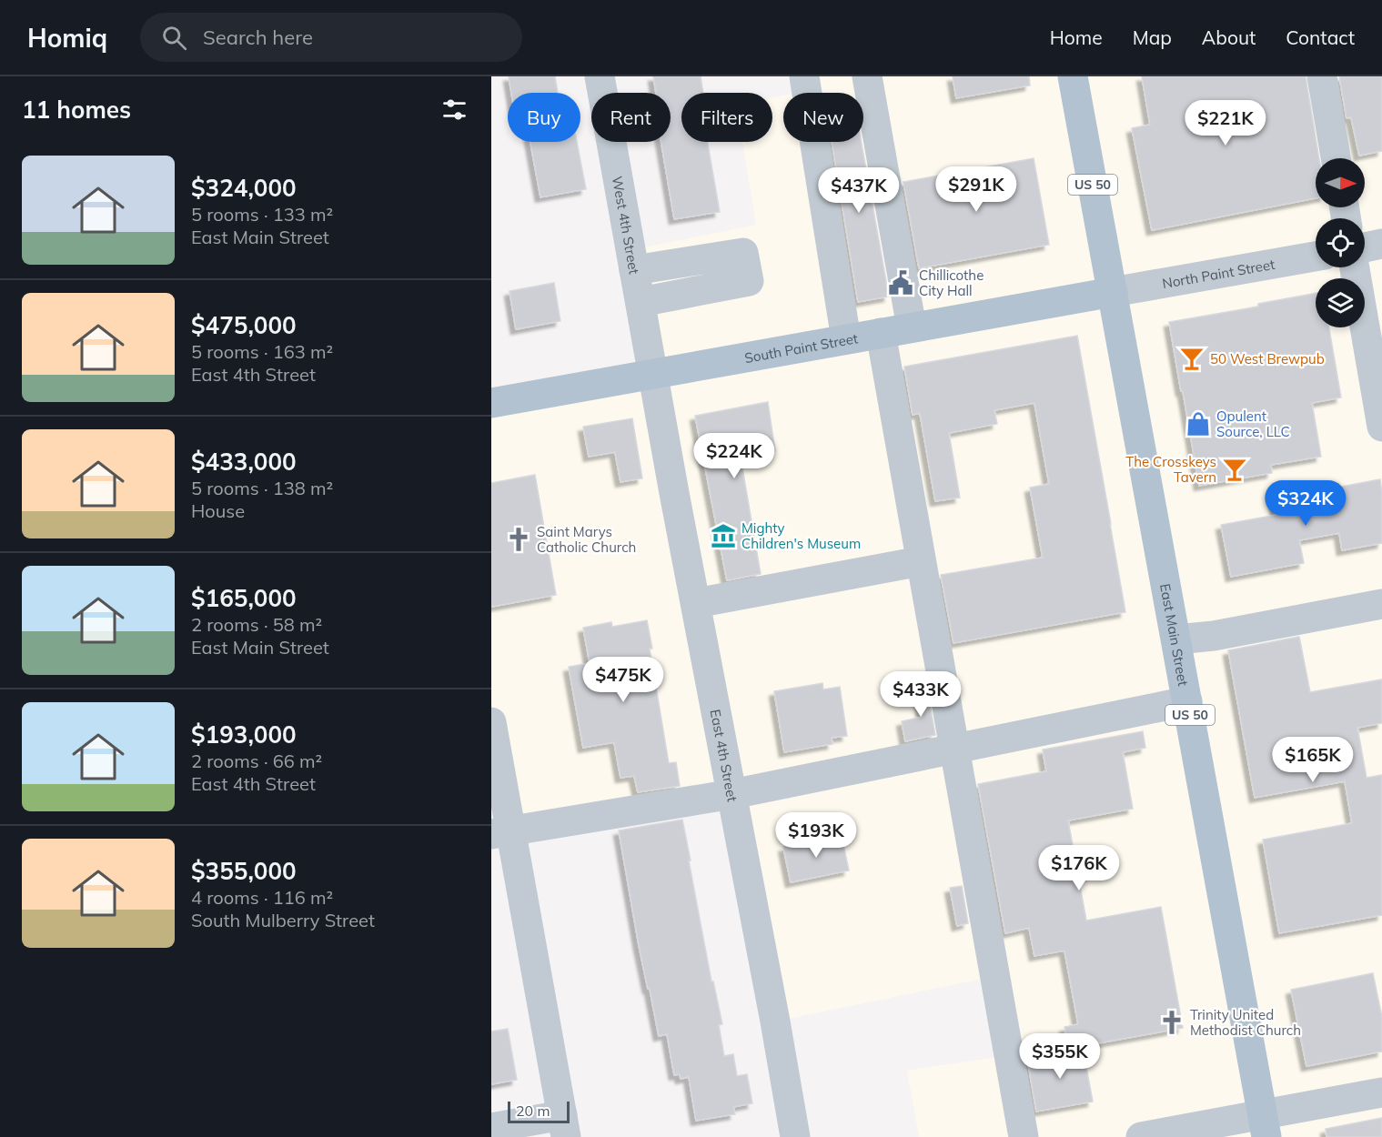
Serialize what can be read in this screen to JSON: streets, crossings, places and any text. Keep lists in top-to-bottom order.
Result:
{
  "streets": {
    "main road": ["US 50", "South Paint Street", "East Main Street"],
    "street": ["West 4th Street", "North Paint Street", "East 4th Street"]
  },
  "crossings": [
    ["US 50", "North Paint Street"],
    ["US 50", "South Paint Street"],
    ["US 50", "East Main Street"],
    ["West 4th Street", "South Paint Street"],
    ["West 4th Street", "East 4th Street"],
    ["North Paint Street", "South Paint Street"],
    ["North Paint Street", "East Main Street"],
    ["South Paint Street", "East Main Street"],
    ["South Paint Street", "East 4th Street"]
  ],
  "places": {
    "public building": ["Chillicothe City Hall"],
    "bar": ["50 West Brewpub", "The Crosskeys Tavern"],
    "shop": ["Opulent Source, LLC"],
    "museum": ["Mighty Children's Museum"],
    "church": ["Saint Marys Catholic Church", "Trinity United Methodist Church"]
  },
  "scale_bar": "20 m",
  "north": "right",
  "page": {
    "header": "Homiq",
    "search": "Search here",
    "nav": [
      "Home",
      "Map",
      "About",
      "Contact"
    ],
    "heading": "11 homes",
    "chip": [
      "Buy",
      "Rent",
      "Filters",
      "New"
    ],
    "price": [
      "$221K",
      "$291K",
      "$437K",
      "$224K",
      "$324K",
      "$475K",
      "$433K",
      "$165K",
      "$193K",
      "$176K",
      "$355K"
    ],
    "list": [
      {
        "name": "$324,000",
        "note": "5 rooms · 133 m² · East Main Street"
      },
      {
        "name": "$475,000",
        "note": "5 rooms · 163 m² · East 4th Street"
      },
      {
        "name": "$433,000",
        "note": "5 rooms · 138 m² · House"
      },
      {
        "name": "$165,000",
        "note": "2 rooms · 58 m² · East Main Street"
      },
      {
        "name": "$193,000",
        "note": "2 rooms · 66 m² · East 4th Street"
      },
      {
        "name": "$355,000",
        "note": "4 rooms · 116 m² · South Mulberry Street"
      }
    ],
    "scale": "20 m"
  }
}
